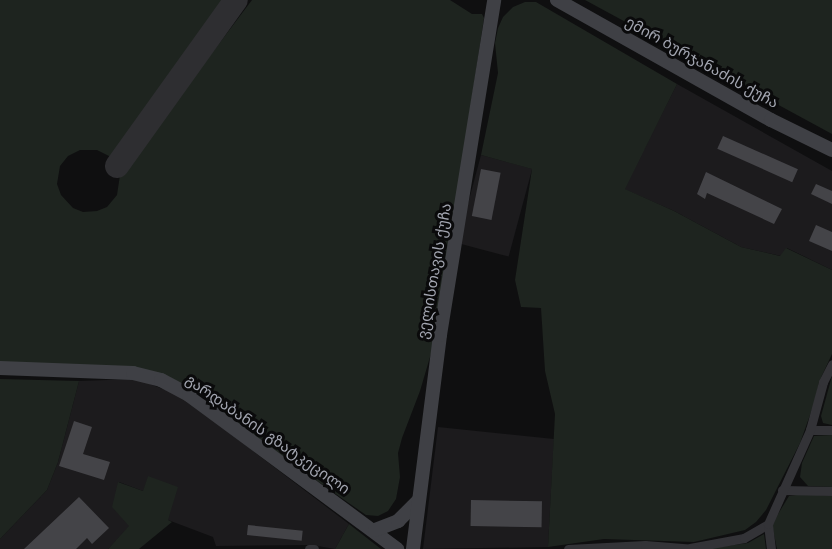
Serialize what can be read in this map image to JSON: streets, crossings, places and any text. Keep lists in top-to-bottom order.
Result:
{
  "streets": {
    "street": ["ემირ ბურჯანაძის ქუჩა", "ველისთავის ქუჩა", "გარდაბანის გზატკეცილი"]
  }
}
